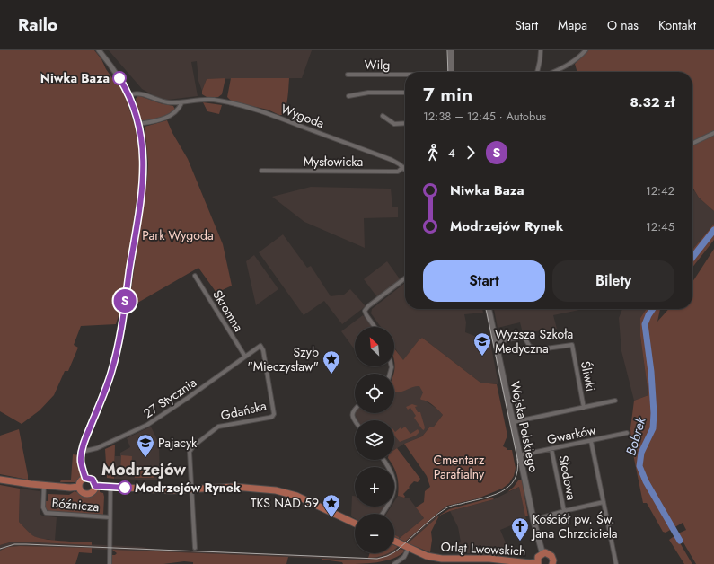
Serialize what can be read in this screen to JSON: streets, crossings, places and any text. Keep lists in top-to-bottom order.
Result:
{
  "streets": {
    "main road": ["Wojska Polskiego", "Orląt Lwowskich"],
    "street": [
      "Wilg",
      "Wygoda",
      "Mysłowicka",
      "Skromna",
      "Śliwki",
      "27 Stycznia",
      "Gdańska",
      "Gwarków",
      "Słodowa",
      "Bóźnicza"
    ]
  },
  "crossings": [
    ["Wygoda", "Mysłowicka"],
    ["Skromna", "27 Stycznia"],
    ["Śliwki", "Wojska Polskiego"],
    ["27 Stycznia", "Gdańska"],
    ["Wojska Polskiego", "Gwarków"],
    ["Gwarków", "Słodowa"]
  ],
  "districts": ["Modrzejów"],
  "water": ["Bobrek"],
  "parks": ["Park Wygoda", "Cmentarz Parafialny"],
  "places": {
    "other": ["Niwka Baza", "Modrzejów Rynek"],
    "school or university": ["Wyższa Szkoła Medyczna", "Pajacyk"],
    "place": ["Szyb \"Mieczysław\"", "TKS NAD 59"],
    "church": ["Kościół pw. Św. Jana Chrzciciela"]
  },
  "lines": ["bus line S"],
  "north": "top left",
  "page": {
    "header": "Railo",
    "nav": [
      "Start",
      "Mapa",
      "O nas",
      "Kontakt"
    ],
    "on_map": "S",
    "heading": ["7 min", "12:38 – 12:45 · Autobus", "8.32 zł"],
    "legs": ["4", "S"],
    "list": [
      {
        "name": "Niwka Baza",
        "value": "12:42"
      },
      {
        "name": "Modrzejów Rynek",
        "value": "12:45"
      }
    ],
    "buttons": ["Start", "Bilety"],
    "map_buttons": ["+", "−"]
  }
}
